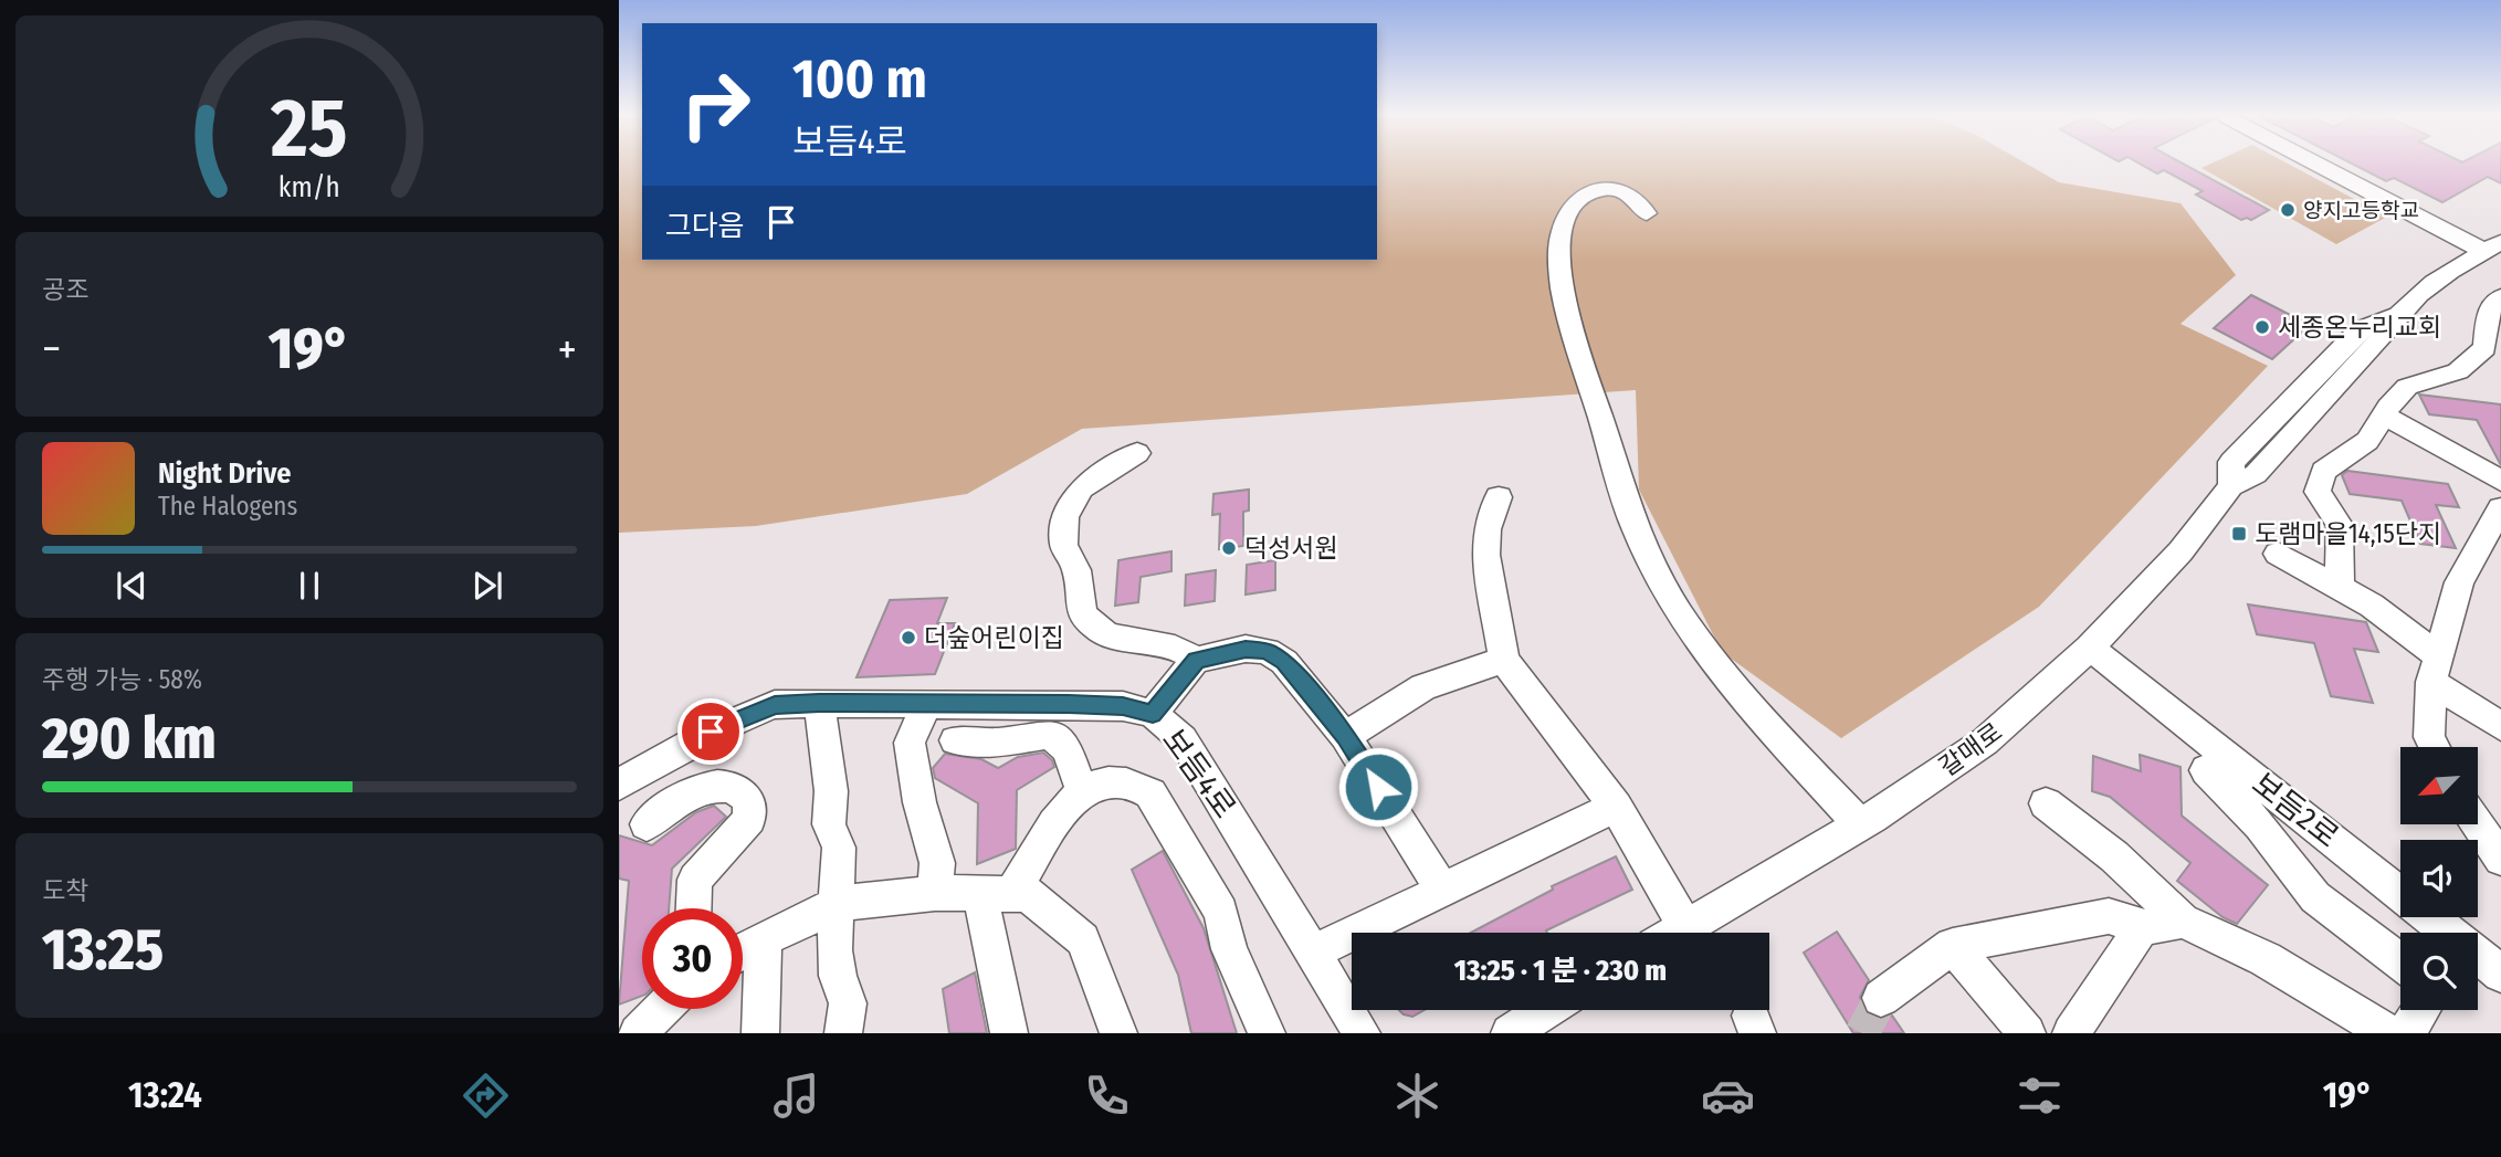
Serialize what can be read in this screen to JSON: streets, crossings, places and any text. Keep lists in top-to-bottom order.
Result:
{
  "streets": {
    "street": ["갈매로", "보듬4로", "보듬2로"]
  },
  "crossings": [
    ["갈매로", "보듬2로"]
  ],
  "places": {
    "other": [
      "양지고등학교",
      "세종온누리교회",
      "덕성서원",
      "더숲어린이집"
    ],
    "transit": ["도램마을14,15단지"]
  },
  "north": "bottom left",
  "page": {
    "turn": ["100 m", "보듬4로"],
    "then": "그다음",
    "tile": [
      "공조",
      ["주행 가능 · 58%", "290 km"],
      ["도착", "13:25"]
    ],
    "heat": ["−", "19°", "+"],
    "song": ["Night Drive", "The Halogens"],
    "limit": "30",
    "trip": "13:25 · 1 분 · 230 m",
    "tabs": ["13:24", "19°"],
    "gauge": ["25", "km/h"]
  }
}
